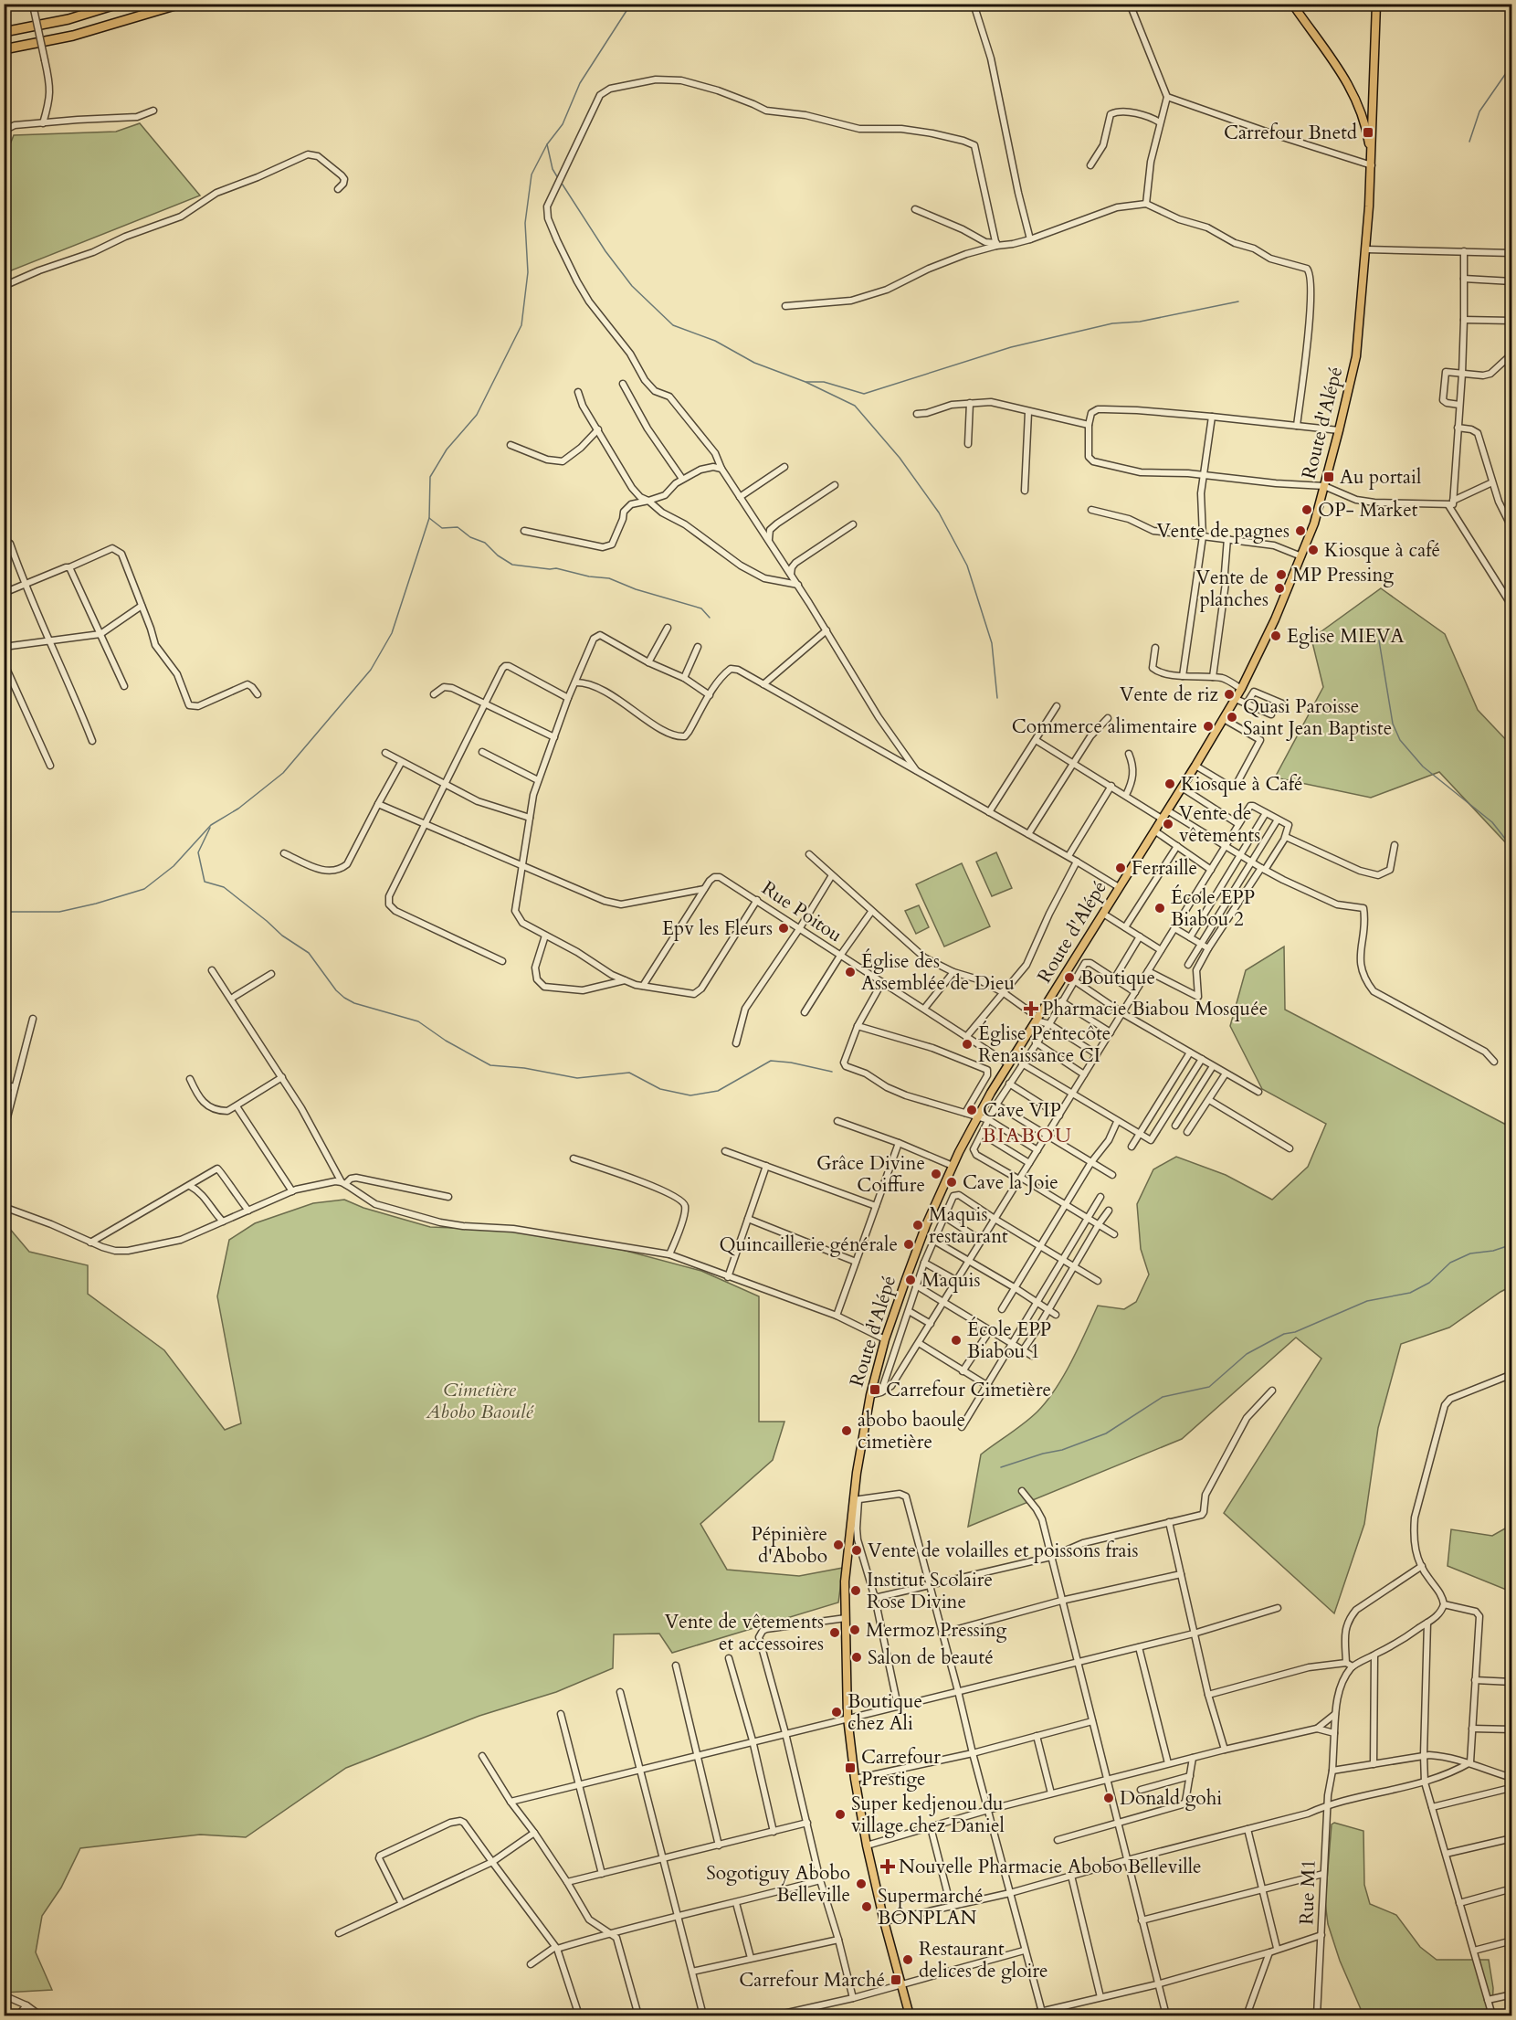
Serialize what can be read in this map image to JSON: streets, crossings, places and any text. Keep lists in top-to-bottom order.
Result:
{
  "streets": {
    "main road": ["Route d'Alépé"],
    "street": ["Rue Poitou", "Rue M1"]
  },
  "crossings": [
    ["Route d'Alépé", "Rue Poitou"]
  ],
  "districts": ["BIABOU"],
  "parks": ["Cimetière Abobo Baoulé"],
  "places": {
    "transit": [
      "Carrefour Bnetd",
      "Au portail",
      "Carrefour Cimetière",
      "Carrefour Prestige",
      "Carrefour Marché"
    ],
    "other": [
      "OP- Market",
      "Vente de pagnes",
      "Kiosque à café",
      "MP Pressing",
      "Vente de planches",
      "Eglise MIEVA",
      "Vente de riz",
      "Quasi Paroisse Saint Jean Baptiste",
      "Commerce alimentaire",
      "Kiosque à Café",
      "Vente de vêtements",
      "Ferraille",
      "École EPP Biabou 2",
      "Epv les Fleurs",
      "Église des Assemblée de Dieu",
      "Boutique",
      "Église Pentecôte Renaissance CI",
      "Cave VIP",
      "Grâce Divine Coiffure",
      "Cave la Joie",
      "Maquis restaurant",
      "Quincaillerie générale",
      "Maquis",
      "École EPP Biabou 1",
      "abobo baoule cimetière",
      "Pépinière d'Abobo",
      "Vente de volailles et poissons frais",
      "Institut Scolaire Rose Divine",
      "Mermoz Pressing",
      "Vente de vêtements et accessoires",
      "Salon de beauté",
      "Boutique chez Ali",
      "Donald gohi",
      "Super kedjenou du village chez Daniel",
      "Sogotiguy Abobo Belleville",
      "Supermarché BONPLAN",
      "Restaurant delices de gloire"
    ],
    "health": ["Pharmacie Biabou Mosquée", "Nouvelle Pharmacie Abobo Belleville"]
  }
}
